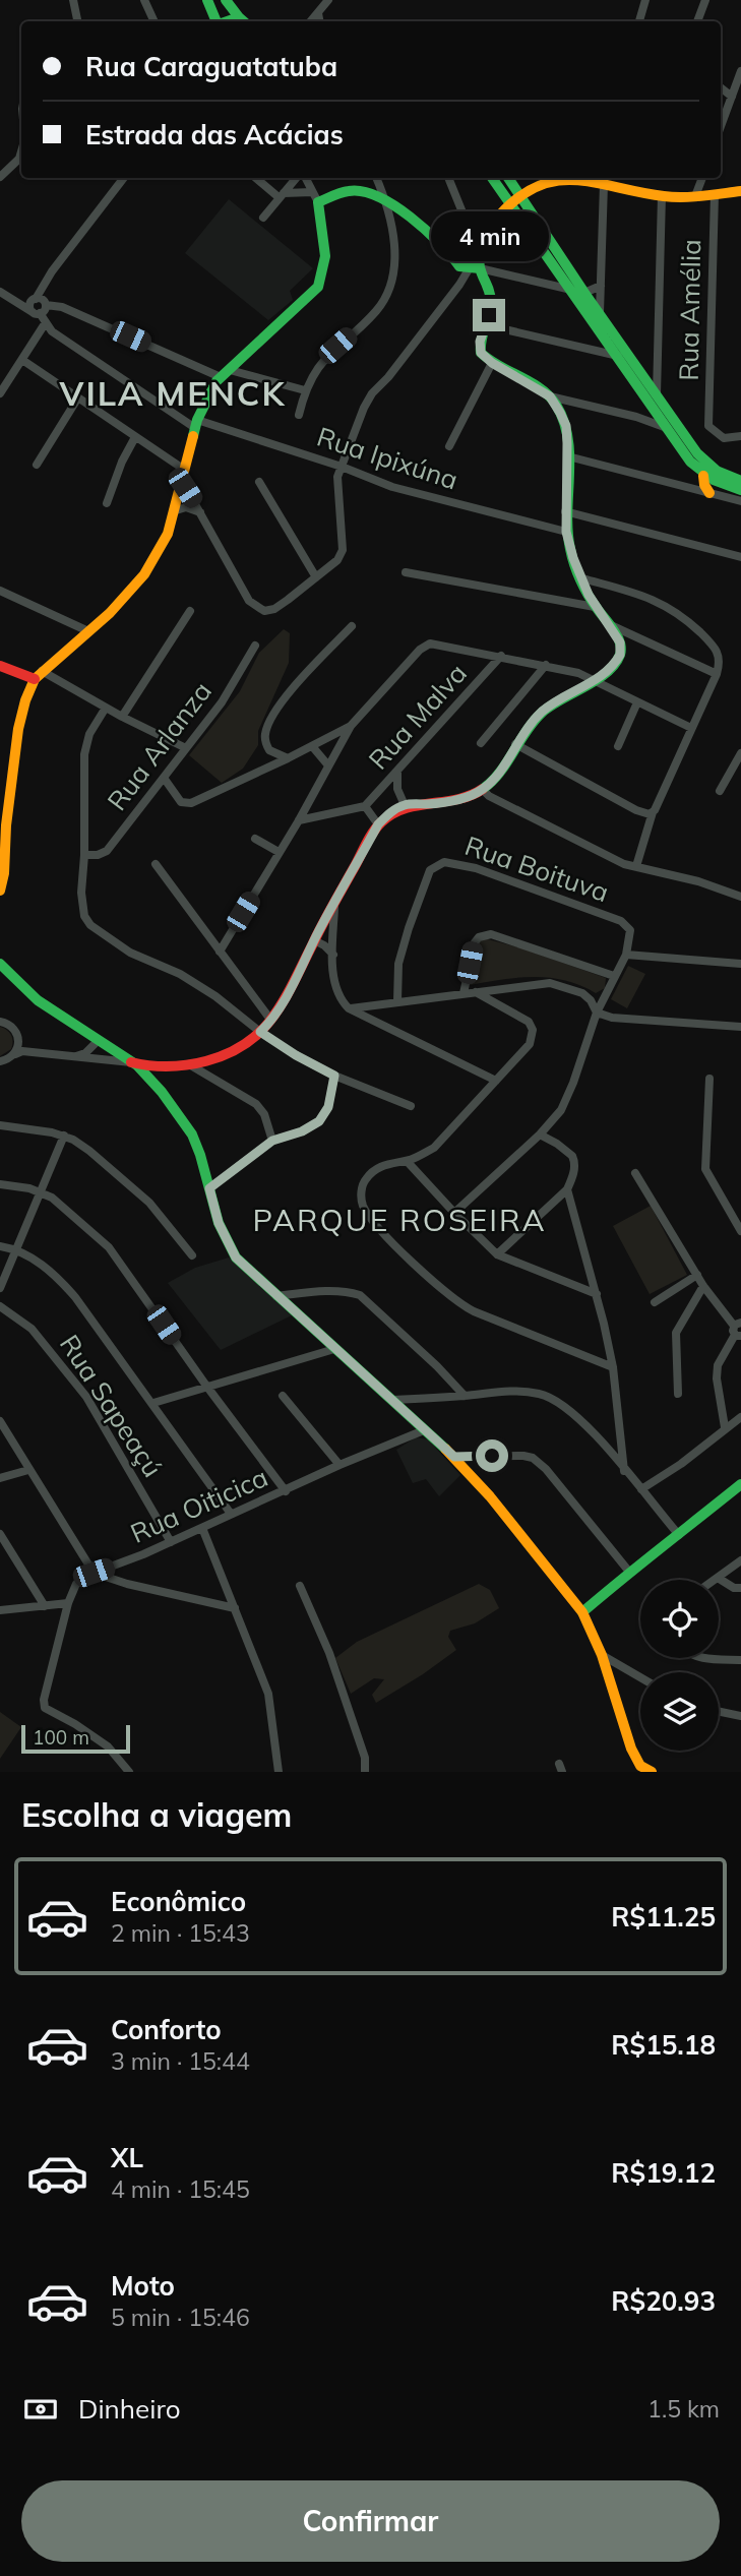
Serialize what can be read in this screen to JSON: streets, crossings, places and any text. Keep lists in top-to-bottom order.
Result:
{
  "streets": {
    "street": [
      "Rua Amélia",
      "Rua Ipixúna",
      "Rua Malva",
      "Rua Arlanza",
      "Rua Boituva",
      "Rua Sapeaçú",
      "Rua Oiticica"
    ]
  },
  "crossings": [
    ["Rua Sapeaçú", "Rua Oiticica"]
  ],
  "districts": ["VILA MENCK", "PARQUE ROSEIRA"],
  "scale_bar": "100 m",
  "page": {
    "banner": ["Rua Caraguatatuba", "Estrada das Acácias"],
    "bubble": "4 min",
    "scale": "100 m",
    "heading": "Escolha a viagem",
    "list": [
      {
        "name": "Econômico",
        "note": "2 min · 15:43",
        "value": "R$11.25"
      },
      {
        "name": "Conforto",
        "note": "3 min · 15:44",
        "value": "R$15.18"
      },
      {
        "name": "XL",
        "note": "4 min · 15:45",
        "value": "R$19.12"
      },
      {
        "name": "Moto",
        "note": "5 min · 15:46",
        "value": "R$20.93"
      }
    ],
    "pay": ["Dinheiro", "1.5 km"],
    "buttons": "Confirmar"
  }
}
